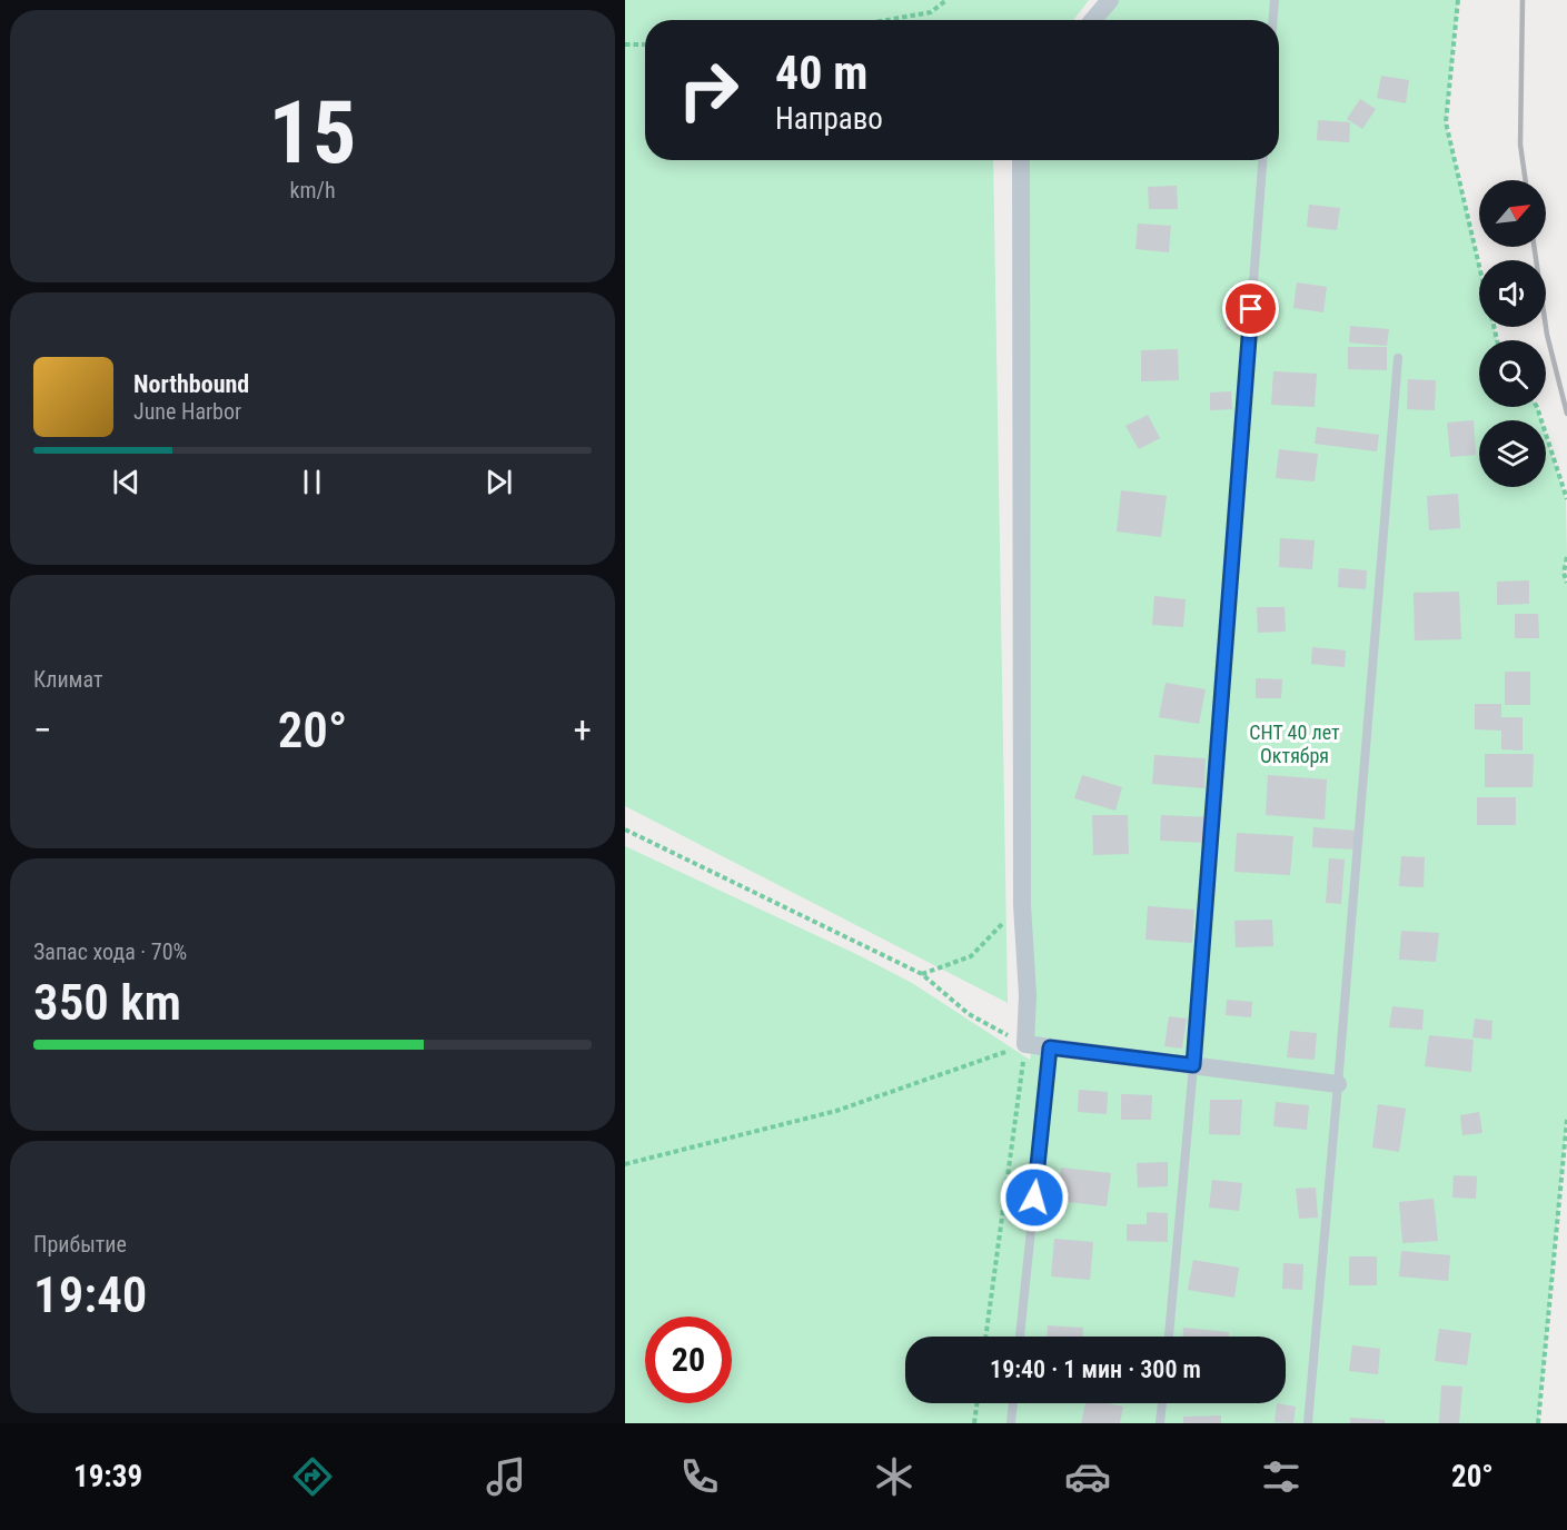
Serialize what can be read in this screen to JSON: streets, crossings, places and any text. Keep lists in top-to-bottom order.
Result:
{
  "parks": ["СНТ 40 лет Октября"],
  "north": "top right",
  "page": {
    "tile": [
      ["15", "km/h"],
      "Климат",
      ["Запас хода · 70%", "350 km"],
      ["Прибытие", "19:40"]
    ],
    "turn": ["40 m", "Направо"],
    "song": ["Northbound", "June Harbor"],
    "heat": ["−", "20°", "+"],
    "limit": "20",
    "trip": "19:40 · 1 мин · 300 m",
    "tabs": ["19:39", "20°"]
  }
}
